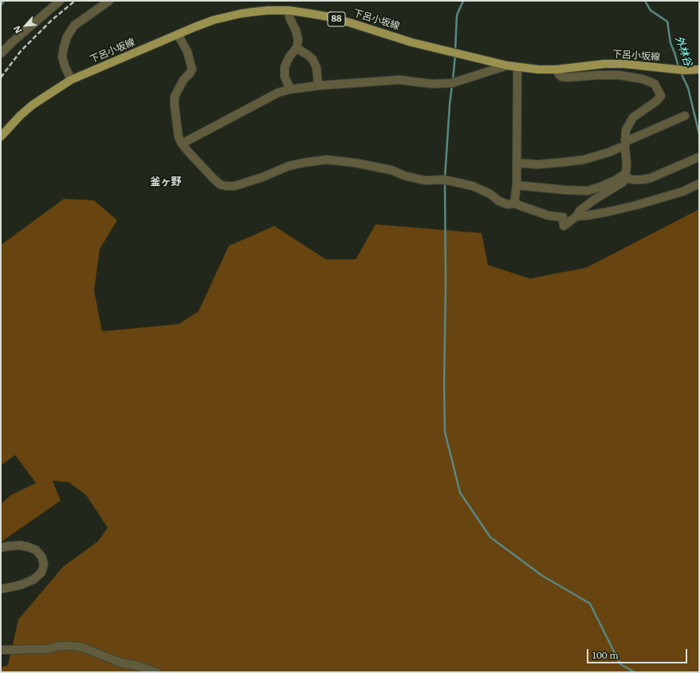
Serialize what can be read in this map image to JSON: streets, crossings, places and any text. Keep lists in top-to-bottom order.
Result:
{
  "streets": {
    "main road": ["88", "下呂小坂線"]
  },
  "districts": ["釜ヶ野"],
  "water": ["外林谷"],
  "scale_bar": "100 m",
  "north": "bottom left"
}
